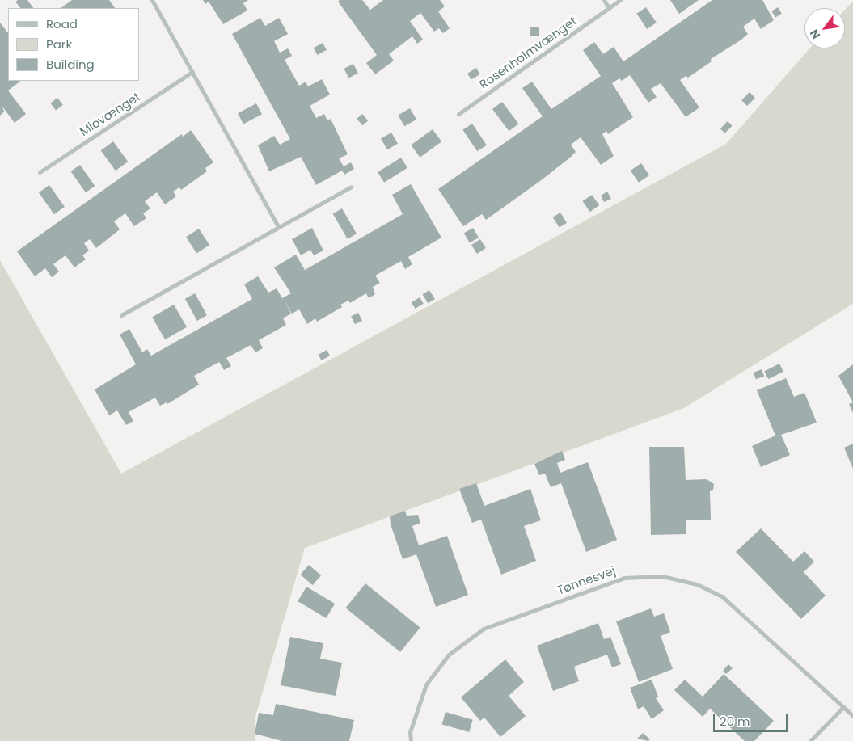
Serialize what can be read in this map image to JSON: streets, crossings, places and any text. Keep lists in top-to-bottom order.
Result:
{
  "streets": {
    "street": ["Rosenholmvænget", "Miovænget", "Tønnesvej"]
  },
  "legend": ["Road", "Park", "Building"],
  "scale_bar": "20 m",
  "north": "bottom left"
}
